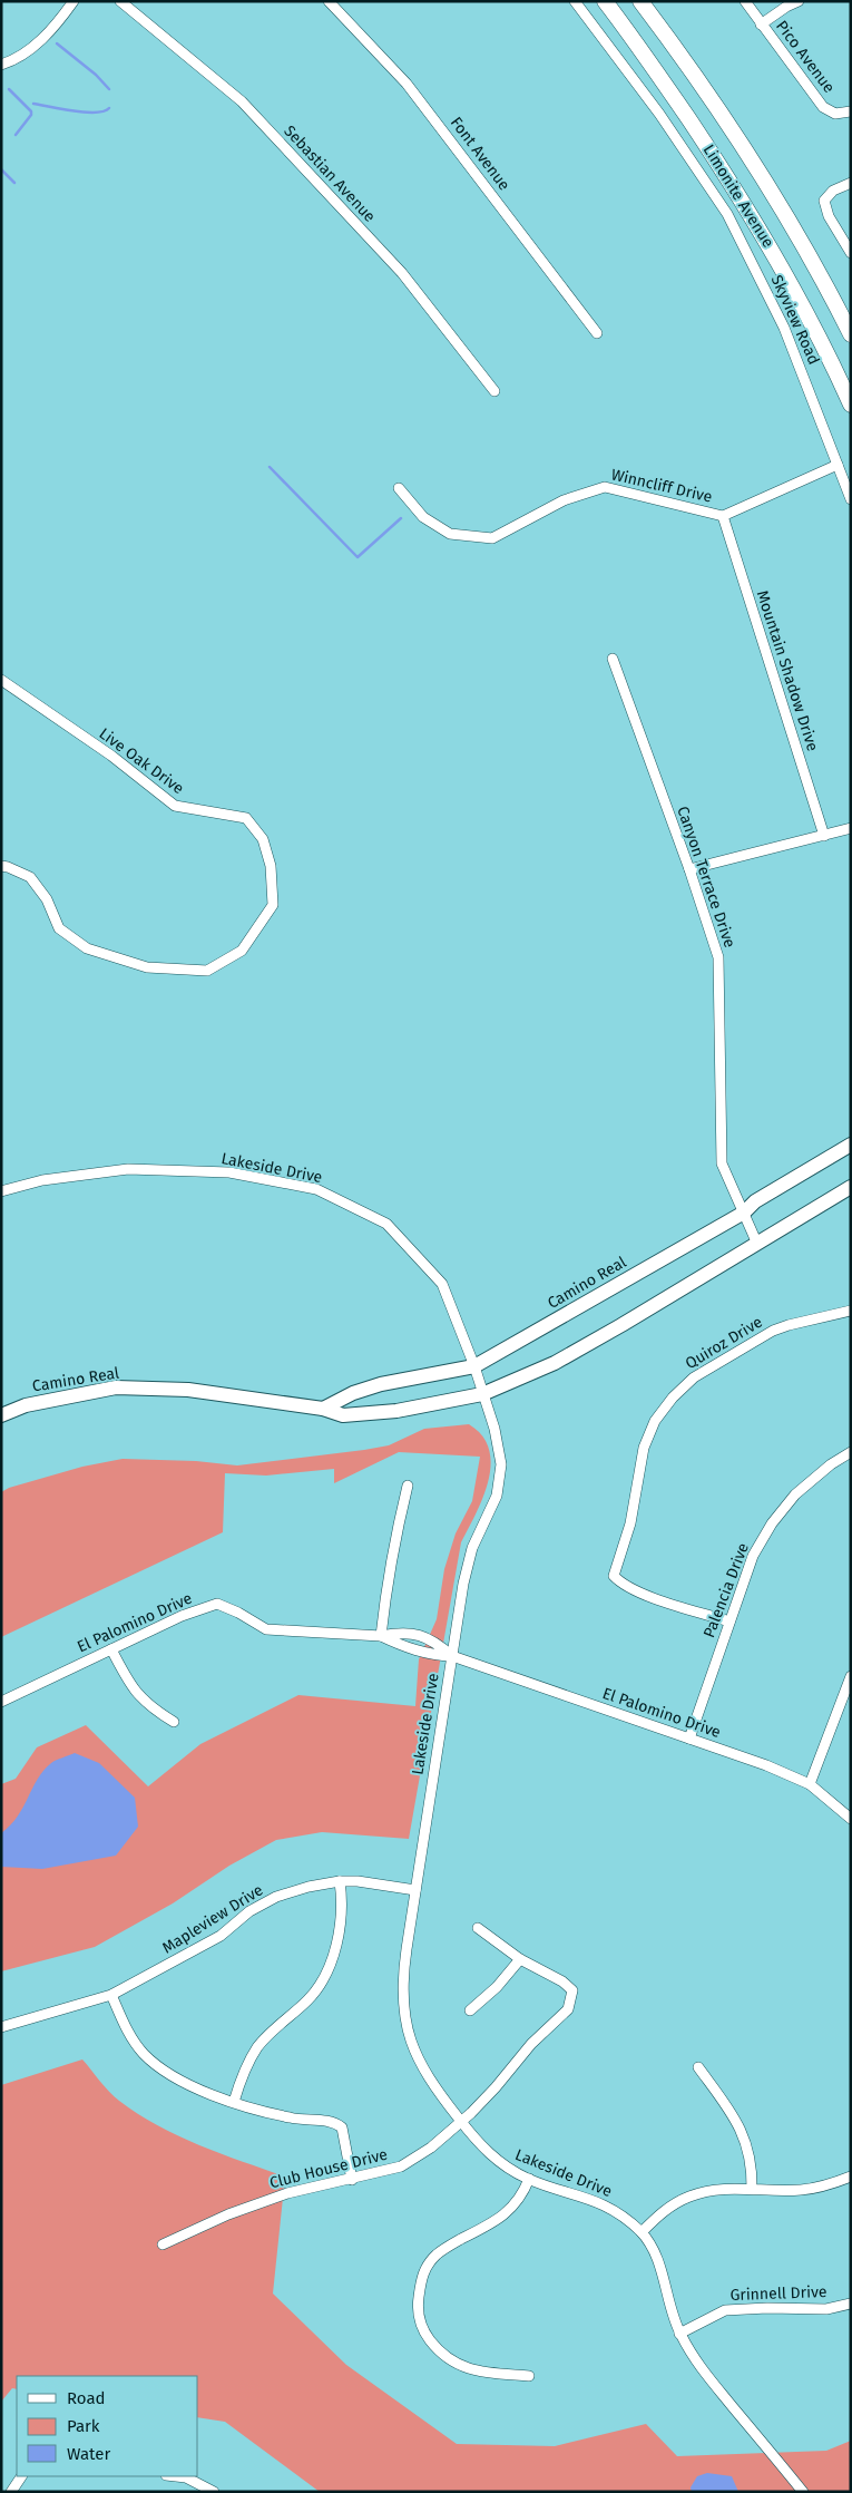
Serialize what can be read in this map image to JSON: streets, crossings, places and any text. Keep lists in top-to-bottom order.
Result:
{
  "streets": {
    "main road": ["Limonite Avenue", "Camino Real"],
    "street": [
      "Pico Avenue",
      "Font Avenue",
      "Sebastian Avenue",
      "Skyview Road",
      "Winncliff Drive",
      "Mountain Shadow Drive",
      "Live Oak Drive",
      "Canyon Terrace Drive",
      "Lakeside Drive",
      "Quiroz Drive",
      "Palencia Drive",
      "El Palomino Drive",
      "Mapleview Drive",
      "Club House Drive",
      "Grinnell Drive"
    ]
  },
  "crossings": [
    ["Skyview Road", "Winncliff Drive"],
    ["Winncliff Drive", "Mountain Shadow Drive"],
    ["Canyon Terrace Drive", "Camino Real"],
    ["Lakeside Drive", "Camino Real"],
    ["Lakeside Drive", "El Palomino Drive"],
    ["Lakeside Drive", "Mapleview Drive"],
    ["Lakeside Drive", "Club House Drive"],
    ["Lakeside Drive", "Grinnell Drive"],
    ["Quiroz Drive", "Palencia Drive"],
    ["Palencia Drive", "El Palomino Drive"]
  ],
  "legend": ["Road", "Park", "Water"]
}
